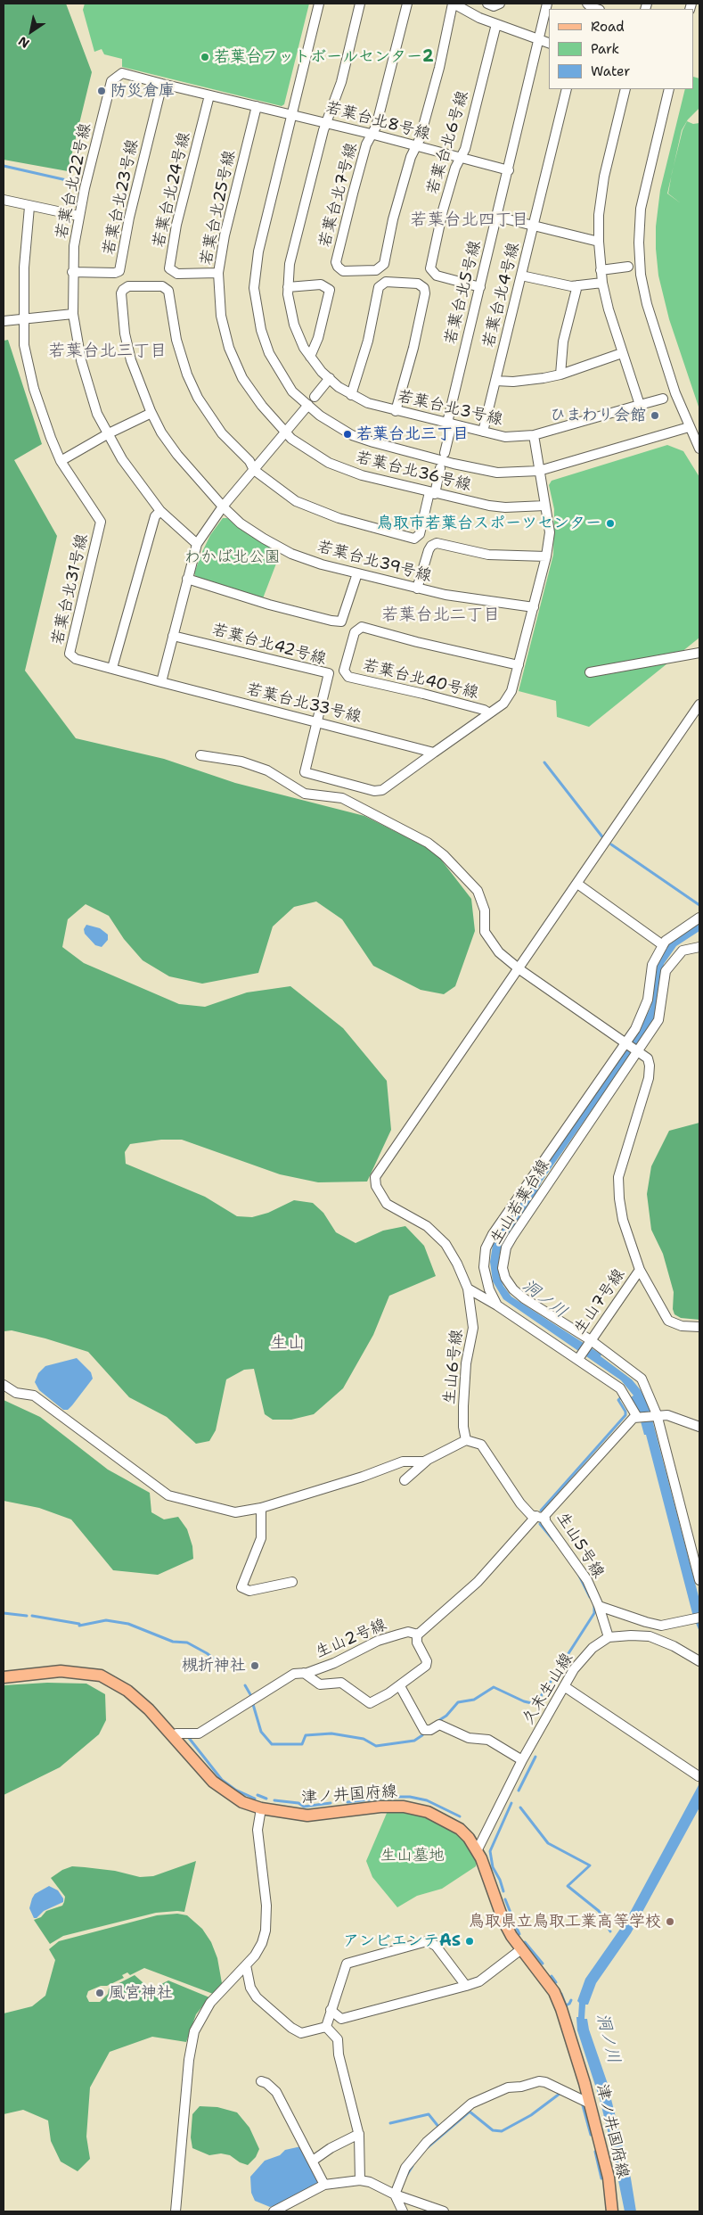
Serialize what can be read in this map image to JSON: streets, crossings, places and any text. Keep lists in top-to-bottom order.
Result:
{
  "streets": {
    "main road": ["津ノ井国府線"],
    "street": [
      "若葉台北8号線",
      "若葉台北6号線",
      "若葉台北22号線",
      "若葉台北24号線",
      "若葉台北7号線",
      "若葉台北23号線",
      "若葉台北25号線",
      "若葉台北5号線",
      "若葉台北4号線",
      "若葉台北3号線",
      "若葉台北36号線",
      "若葉台北39号線",
      "若葉台北31号線",
      "若葉台北42号線",
      "若葉台北40号線",
      "若葉台北33号線",
      "生山若葉台線",
      "生山7号線",
      "生山6号線",
      "生山5号線",
      "生山2号線",
      "久末生山線"
    ]
  },
  "crossings": [
    ["若葉台北8号線", "若葉台北6号線"],
    ["若葉台北8号線", "若葉台北22号線"],
    ["若葉台北8号線", "若葉台北7号線"],
    ["若葉台北8号線", "若葉台北5号線"],
    ["若葉台北8号線", "若葉台北3号線"],
    ["若葉台北6号線", "若葉台北5号線"],
    ["若葉台北22号線", "若葉台北24号線"],
    ["若葉台北22号線", "若葉台北23号線"],
    ["若葉台北22号線", "若葉台北25号線"],
    ["若葉台北24号線", "若葉台北25号線"],
    ["若葉台北25号線", "若葉台北36号線"],
    ["若葉台北5号線", "若葉台北3号線"],
    ["若葉台北4号線", "若葉台北3号線"],
    ["若葉台北31号線", "若葉台北33号線"],
    ["若葉台北42号線", "若葉台北33号線"],
    ["生山若葉台線", "生山7号線"],
    ["生山5号線", "久末生山線"],
    ["生山2号線", "津ノ井国府線"],
    ["久末生山線", "津ノ井国府線"]
  ],
  "districts": [
    "若葉台北四丁目",
    "若葉台北三丁目",
    "若葉台北二丁目",
    "生山"
  ],
  "water": ["洞ノ川"],
  "parks": ["わかば北公園", "生山墓地"],
  "places": [
    "若葉台フットボールセンター2",
    "防災倉庫",
    "ひまわり会館",
    "若葉台北三丁目",
    "鳥取市若葉台スポーツセンター",
    "槻折神社",
    "鳥取県立鳥取工業高等学校",
    "アンビエンテAS",
    "風宮神社"
  ],
  "legend": ["Road", "Park", "Water"],
  "north": "bottom left"
}
